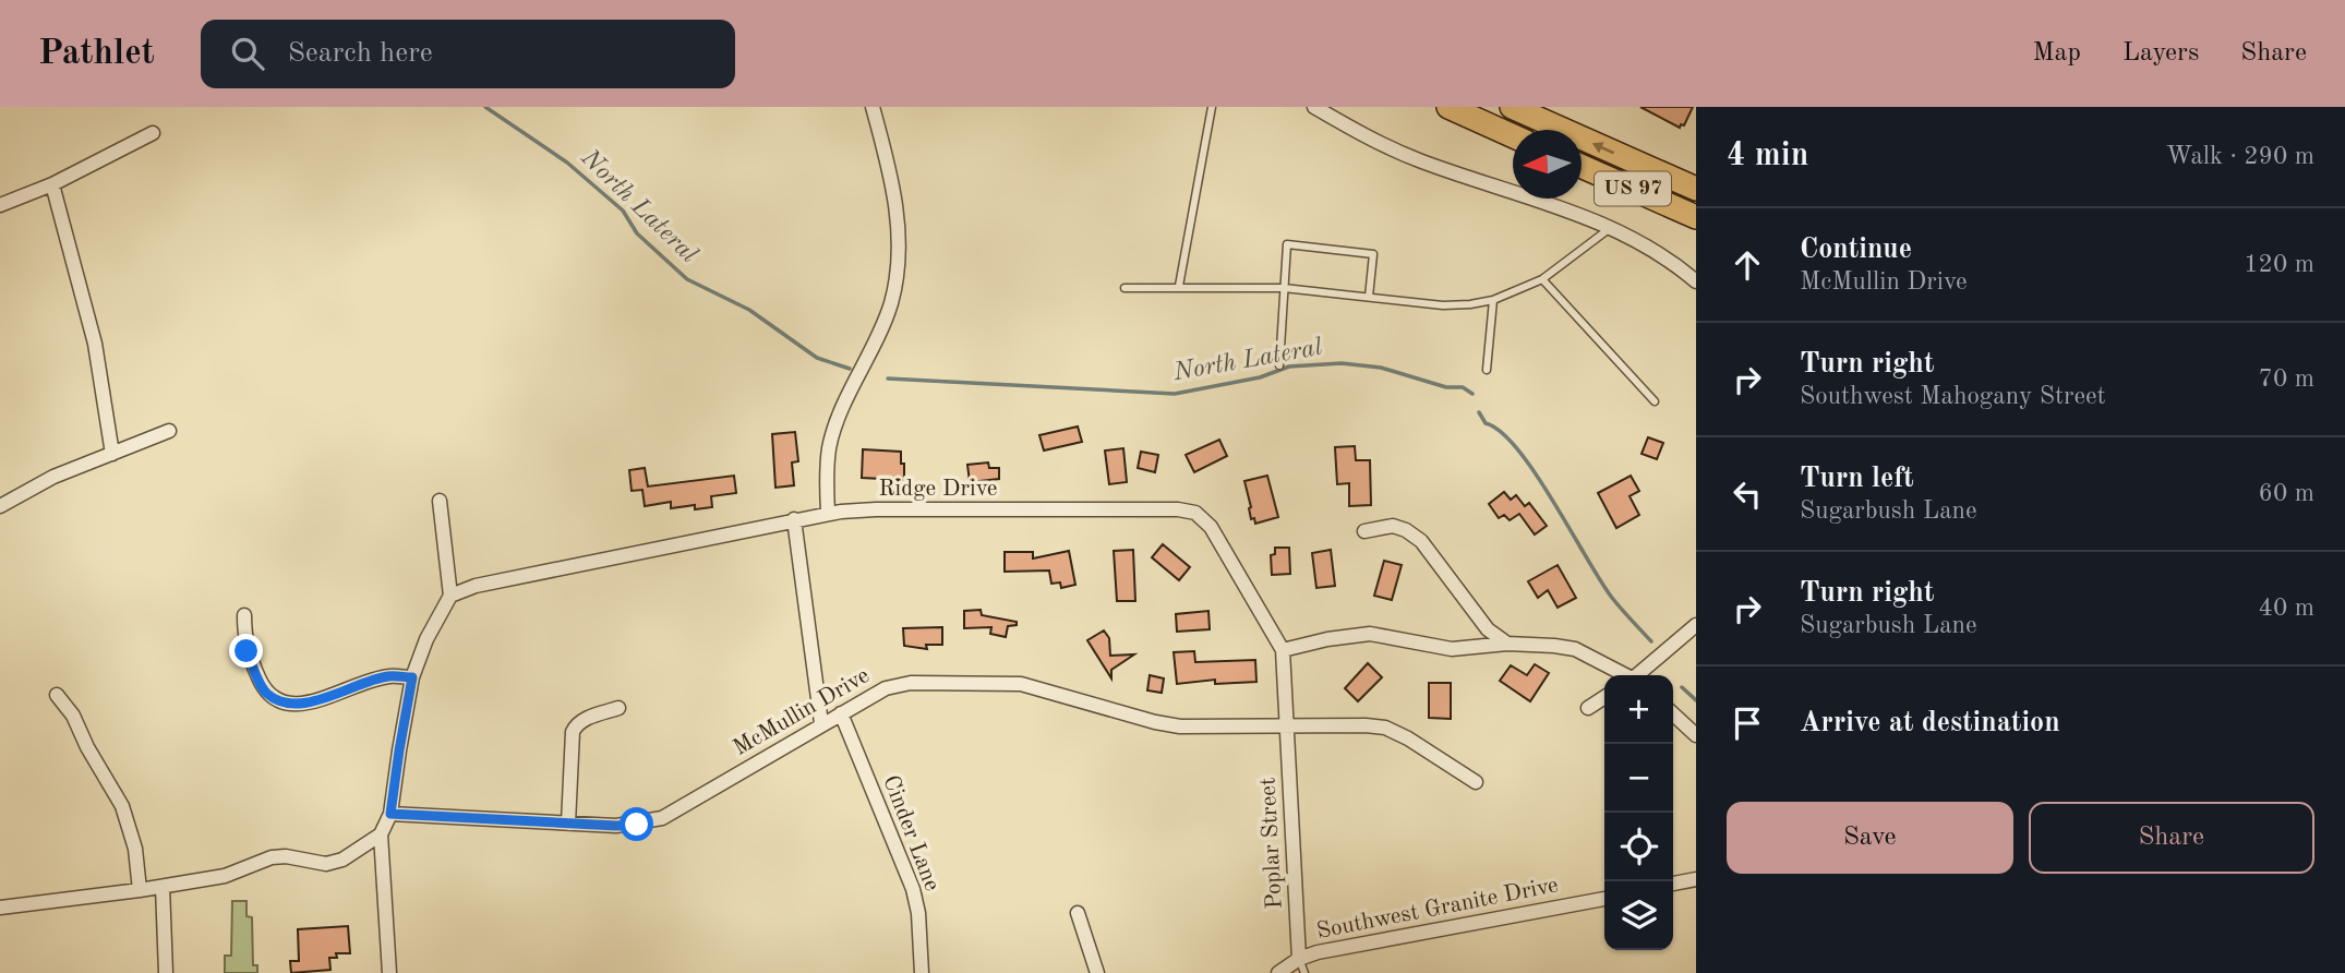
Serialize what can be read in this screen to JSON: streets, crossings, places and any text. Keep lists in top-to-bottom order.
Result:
{
  "streets": {
    "highway": ["US 97"],
    "street": [
      "Ridge Drive",
      "McMullin Drive",
      "Cinder Lane",
      "Poplar Street",
      "Southwest Granite Drive"
    ]
  },
  "crossings": [
    ["Ridge Drive", "McMullin Drive"],
    ["Ridge Drive", "Poplar Street"],
    ["McMullin Drive", "Cinder Lane"],
    ["McMullin Drive", "Poplar Street"],
    ["Poplar Street", "Southwest Granite Drive"]
  ],
  "water": ["North Lateral"],
  "north": "left",
  "page": {
    "header": "Pathlet",
    "search": "Search here",
    "nav": ["Map", "Layers", "Share"],
    "heading": ["4 min", "Walk · 290 m"],
    "list": [
      ["Continue", "McMullin Drive", "120 m"],
      ["Turn right", "Southwest Mahogany Street", "70 m"],
      ["Turn left", "Sugarbush Lane", "60 m"],
      ["Turn right", "Sugarbush Lane", "40 m"],
      "Arrive at destination"
    ],
    "map_buttons": ["+", "−"],
    "buttons": ["Save", "Share"]
  }
}
